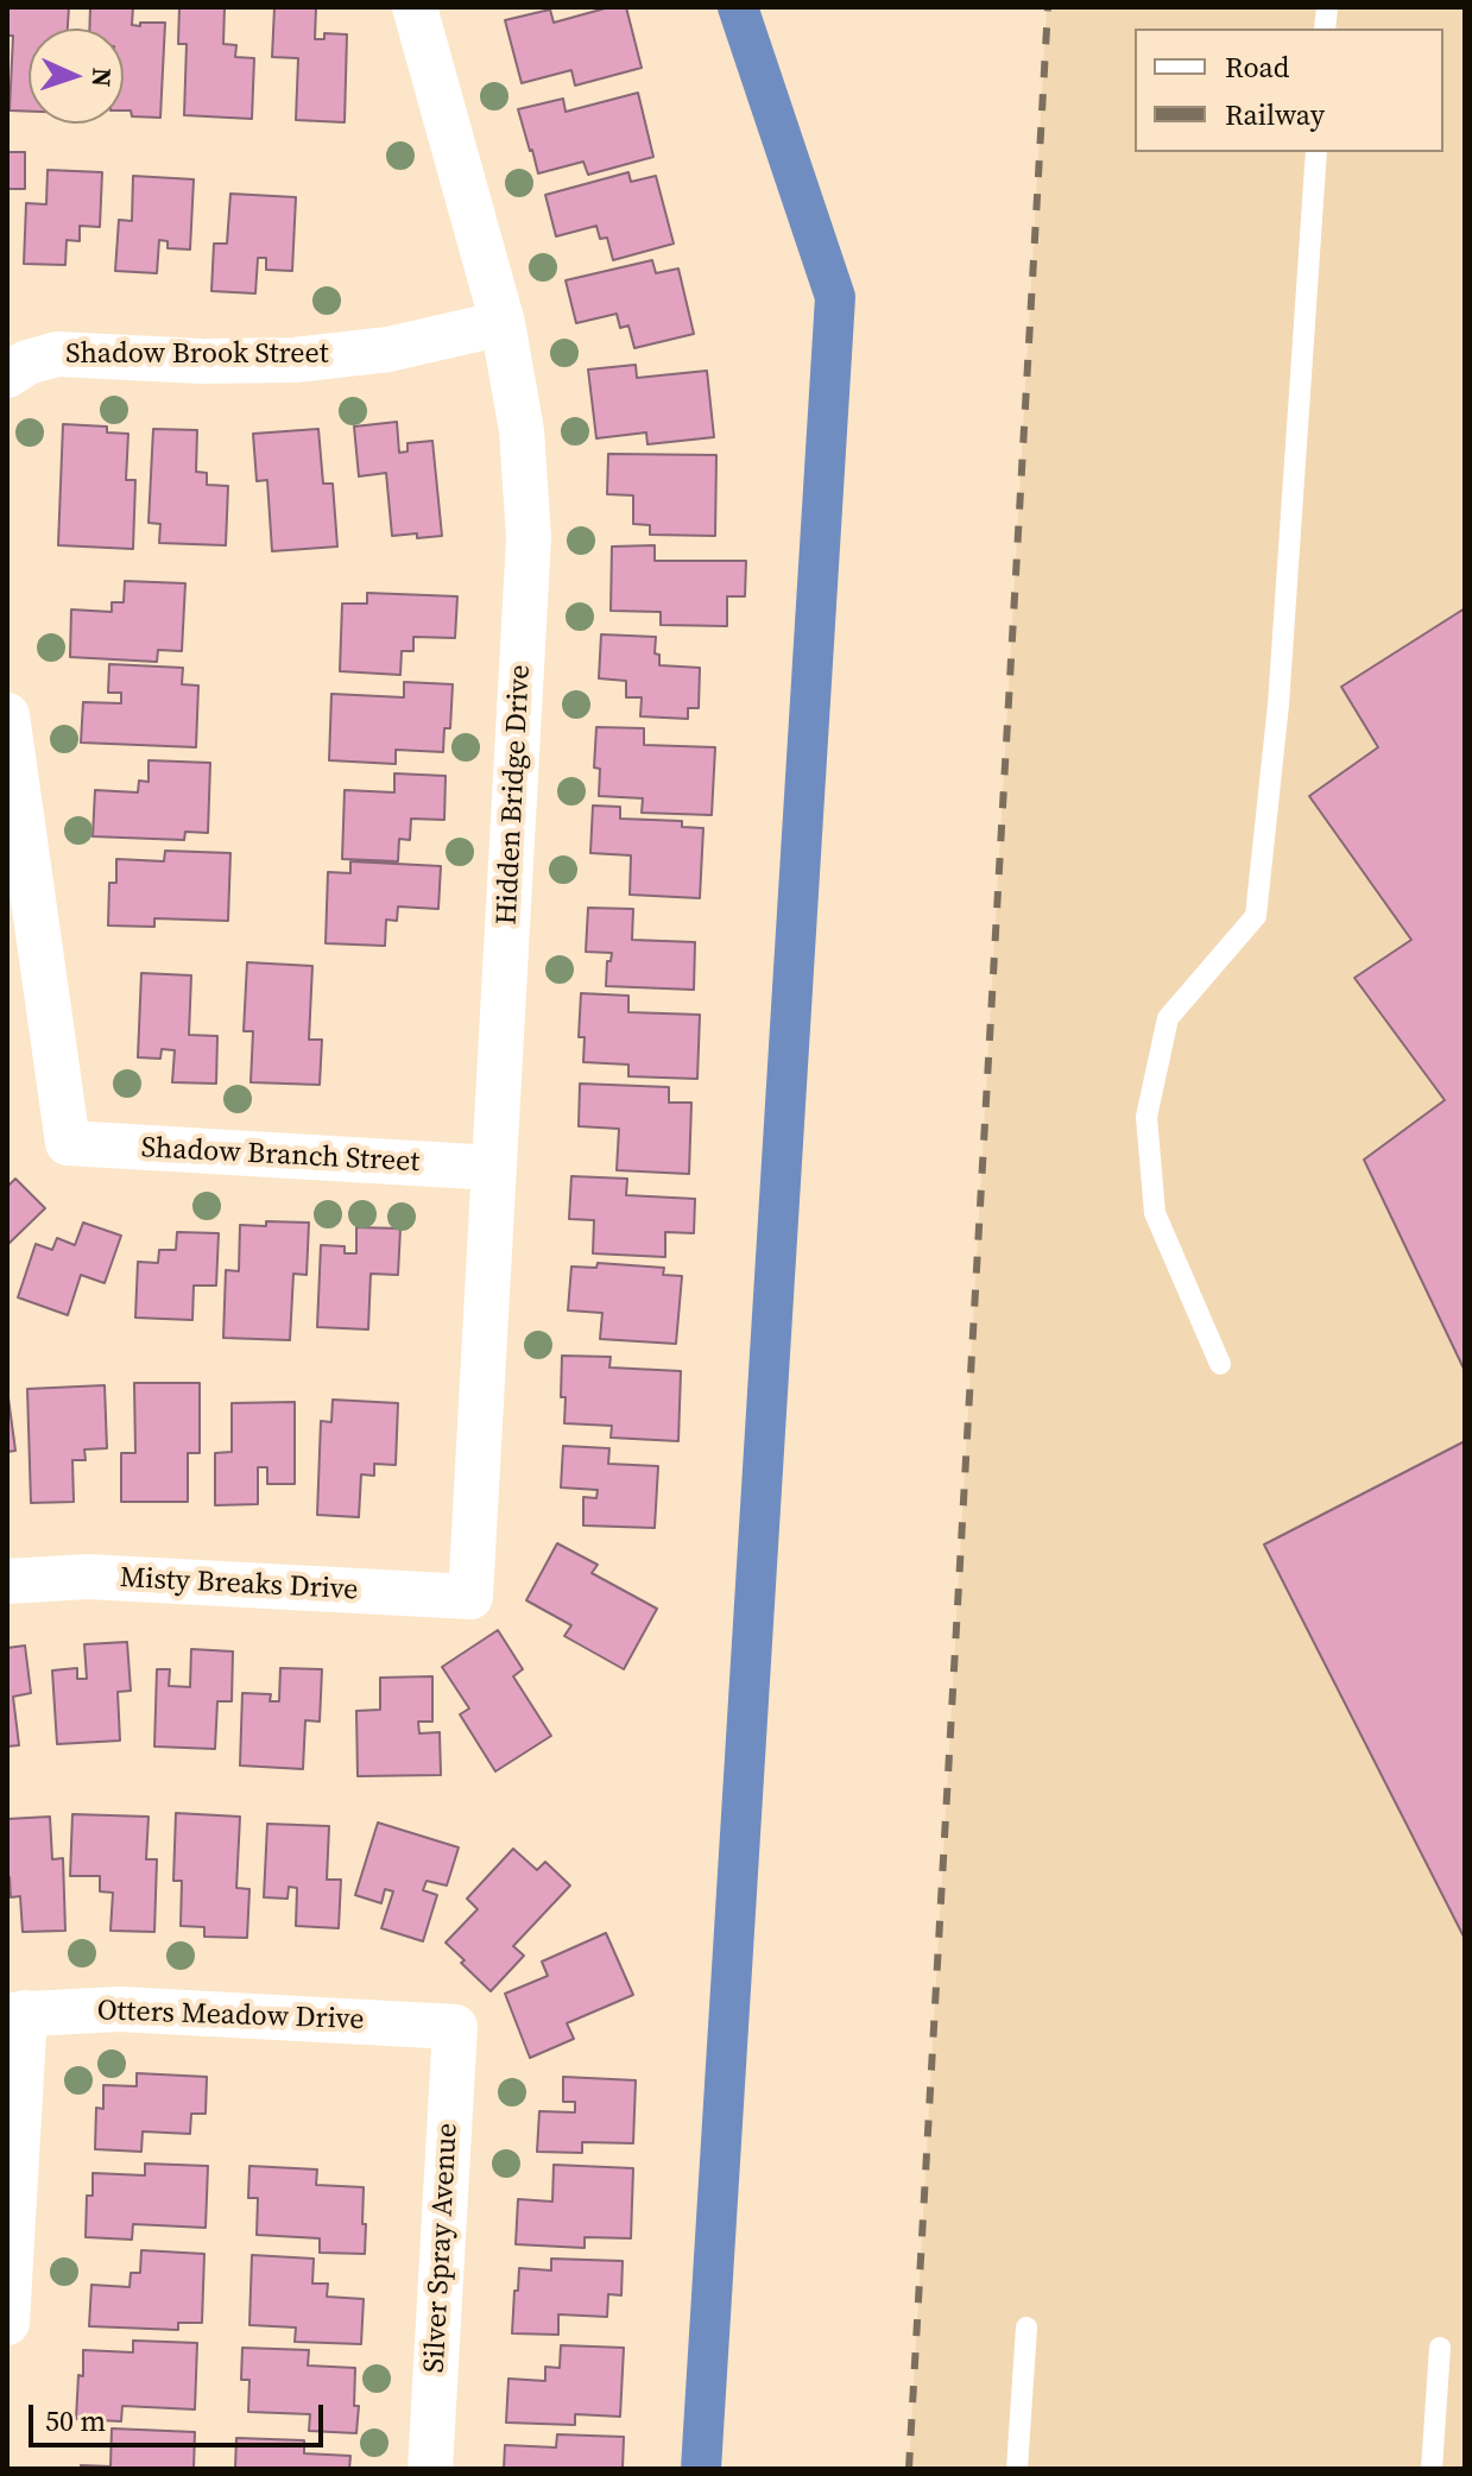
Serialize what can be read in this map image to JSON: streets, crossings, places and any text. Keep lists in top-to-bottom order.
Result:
{
  "streets": {
    "street": [
      "Shadow Brook Street",
      "Hidden Bridge Drive",
      "Shadow Branch Street",
      "Misty Breaks Drive",
      "Otters Meadow Drive",
      "Silver Spray Avenue"
    ]
  },
  "crossings": [
    ["Shadow Brook Street", "Hidden Bridge Drive"],
    ["Hidden Bridge Drive", "Shadow Branch Street"],
    ["Hidden Bridge Drive", "Misty Breaks Drive"],
    ["Otters Meadow Drive", "Silver Spray Avenue"]
  ],
  "legend": ["Road", "Railway"],
  "scale_bar": "50 m",
  "north": "right"
}
